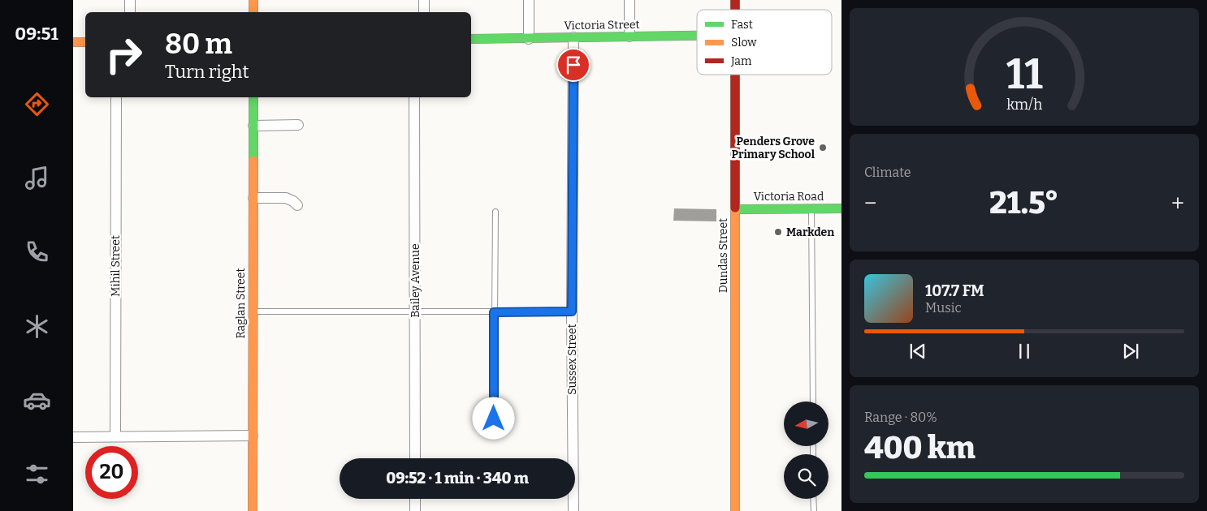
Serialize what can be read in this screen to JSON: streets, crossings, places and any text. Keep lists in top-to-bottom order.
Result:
{
  "streets": {
    "street": [
      "Victoria Street",
      "Victoria Road",
      "Dundas Street",
      "Mihil Street",
      "Bailey Avenue",
      "Raglan Street",
      "Sussex Street"
    ]
  },
  "crossings": [
    ["Victoria Street", "Sussex Street"],
    ["Victoria Road", "Dundas Street"]
  ],
  "places": ["Penders Grove Primary School", "Markden"],
  "legend": ["Fast", "Slow", "Jam"],
  "north": "left",
  "page": {
    "tabs": "09:51",
    "turn": ["80 m", "Turn right"],
    "tile": [
      "Climate",
      ["Range · 80%", "400 km"]
    ],
    "heat": ["−", "21.5°", "+"],
    "song": ["107.7 FM", "Music"],
    "limit": "20",
    "trip": "09:52 · 1 min · 340 m",
    "gauge": ["11", "km/h"]
  }
}
